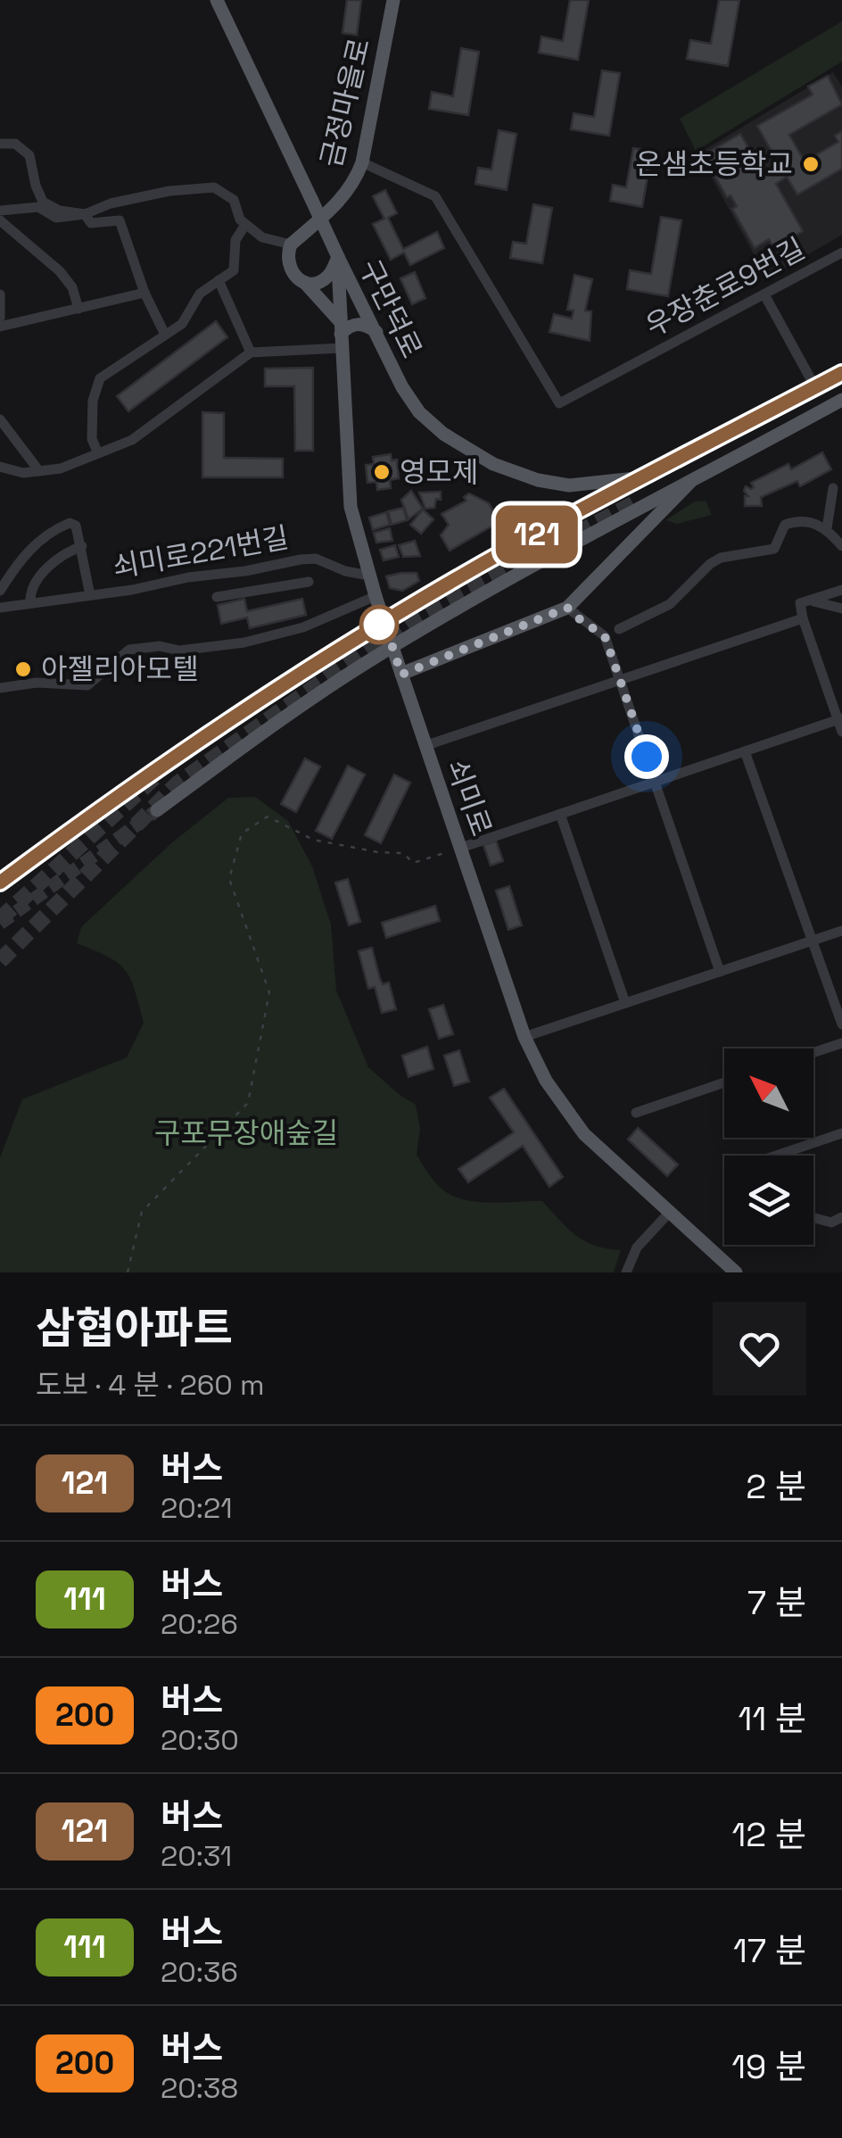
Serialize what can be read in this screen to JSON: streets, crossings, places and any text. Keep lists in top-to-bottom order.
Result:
{
  "streets": {
    "main road": ["금정마을로", "구만덕로", "쇠미로"],
    "street": ["우장춘로9번길", "쇠미로221번길"]
  },
  "crossings": [
    ["금정마을로", "우장춘로9번길"],
    ["구만덕로", "쇠미로"],
    ["쇠미로221번길", "쇠미로"]
  ],
  "parks": ["구포무장애숲길"],
  "places": ["온샘초등학교", "영모제", "아젤리아모텔"],
  "lines": ["bus line 121"],
  "north": "top left",
  "page": {
    "on_map": "121",
    "heading": ["삼협아파트", "도보 · 4 분 · 260 m"],
    "list": [
      {
        "mark": "121",
        "name": "버스",
        "note": "20:21",
        "value": "2 분"
      },
      {
        "mark": "111",
        "name": "버스",
        "note": "20:26",
        "value": "7 분"
      },
      {
        "mark": "200",
        "name": "버스",
        "note": "20:30",
        "value": "11 분"
      },
      {
        "mark": "121",
        "name": "버스",
        "note": "20:31",
        "value": "12 분"
      },
      {
        "mark": "111",
        "name": "버스",
        "note": "20:36",
        "value": "17 분"
      },
      {
        "mark": "200",
        "name": "버스",
        "note": "20:38",
        "value": "19 분"
      }
    ]
  }
}
